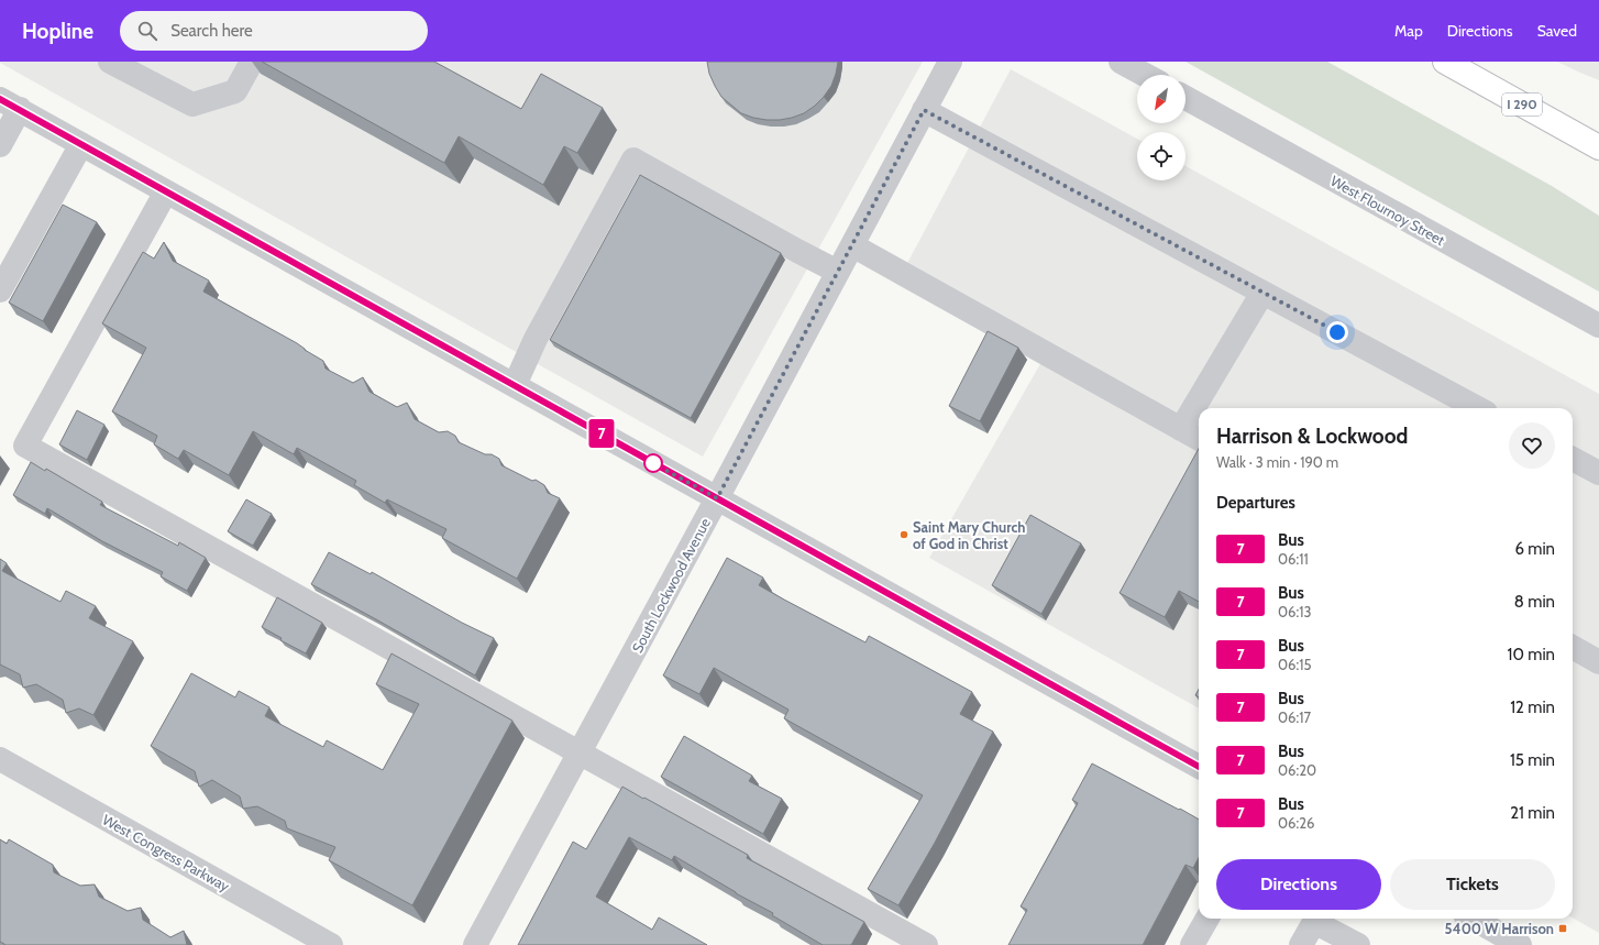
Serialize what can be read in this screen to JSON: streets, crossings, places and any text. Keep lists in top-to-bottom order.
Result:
{
  "streets": {
    "highway": ["I 290"],
    "street": ["West Flournoy Street", "South Lockwood Avenue", "West Congress Parkway"]
  },
  "places": {
    "other": ["Saint Mary Church of God in Christ"],
    "transit": ["5400 W Harrison"]
  },
  "lines": ["bus line 7"],
  "north": "bottom left",
  "page": {
    "header": "Hopline",
    "search": "Search here",
    "nav": ["Map", "Directions", "Saved"],
    "on_map": "7",
    "heading": [
      ["Harrison & Lockwood", "Walk · 3 min · 190 m"],
      "Departures"
    ],
    "list": [
      {
        "mark": "7",
        "name": "Bus",
        "note": "06:11",
        "value": "6 min"
      },
      {
        "mark": "7",
        "name": "Bus",
        "note": "06:13",
        "value": "8 min"
      },
      {
        "mark": "7",
        "name": "Bus",
        "note": "06:15",
        "value": "10 min"
      },
      {
        "mark": "7",
        "name": "Bus",
        "note": "06:17",
        "value": "12 min"
      },
      {
        "mark": "7",
        "name": "Bus",
        "note": "06:20",
        "value": "15 min"
      },
      {
        "mark": "7",
        "name": "Bus",
        "note": "06:26",
        "value": "21 min"
      }
    ],
    "buttons": ["Directions", "Tickets"]
  }
}
